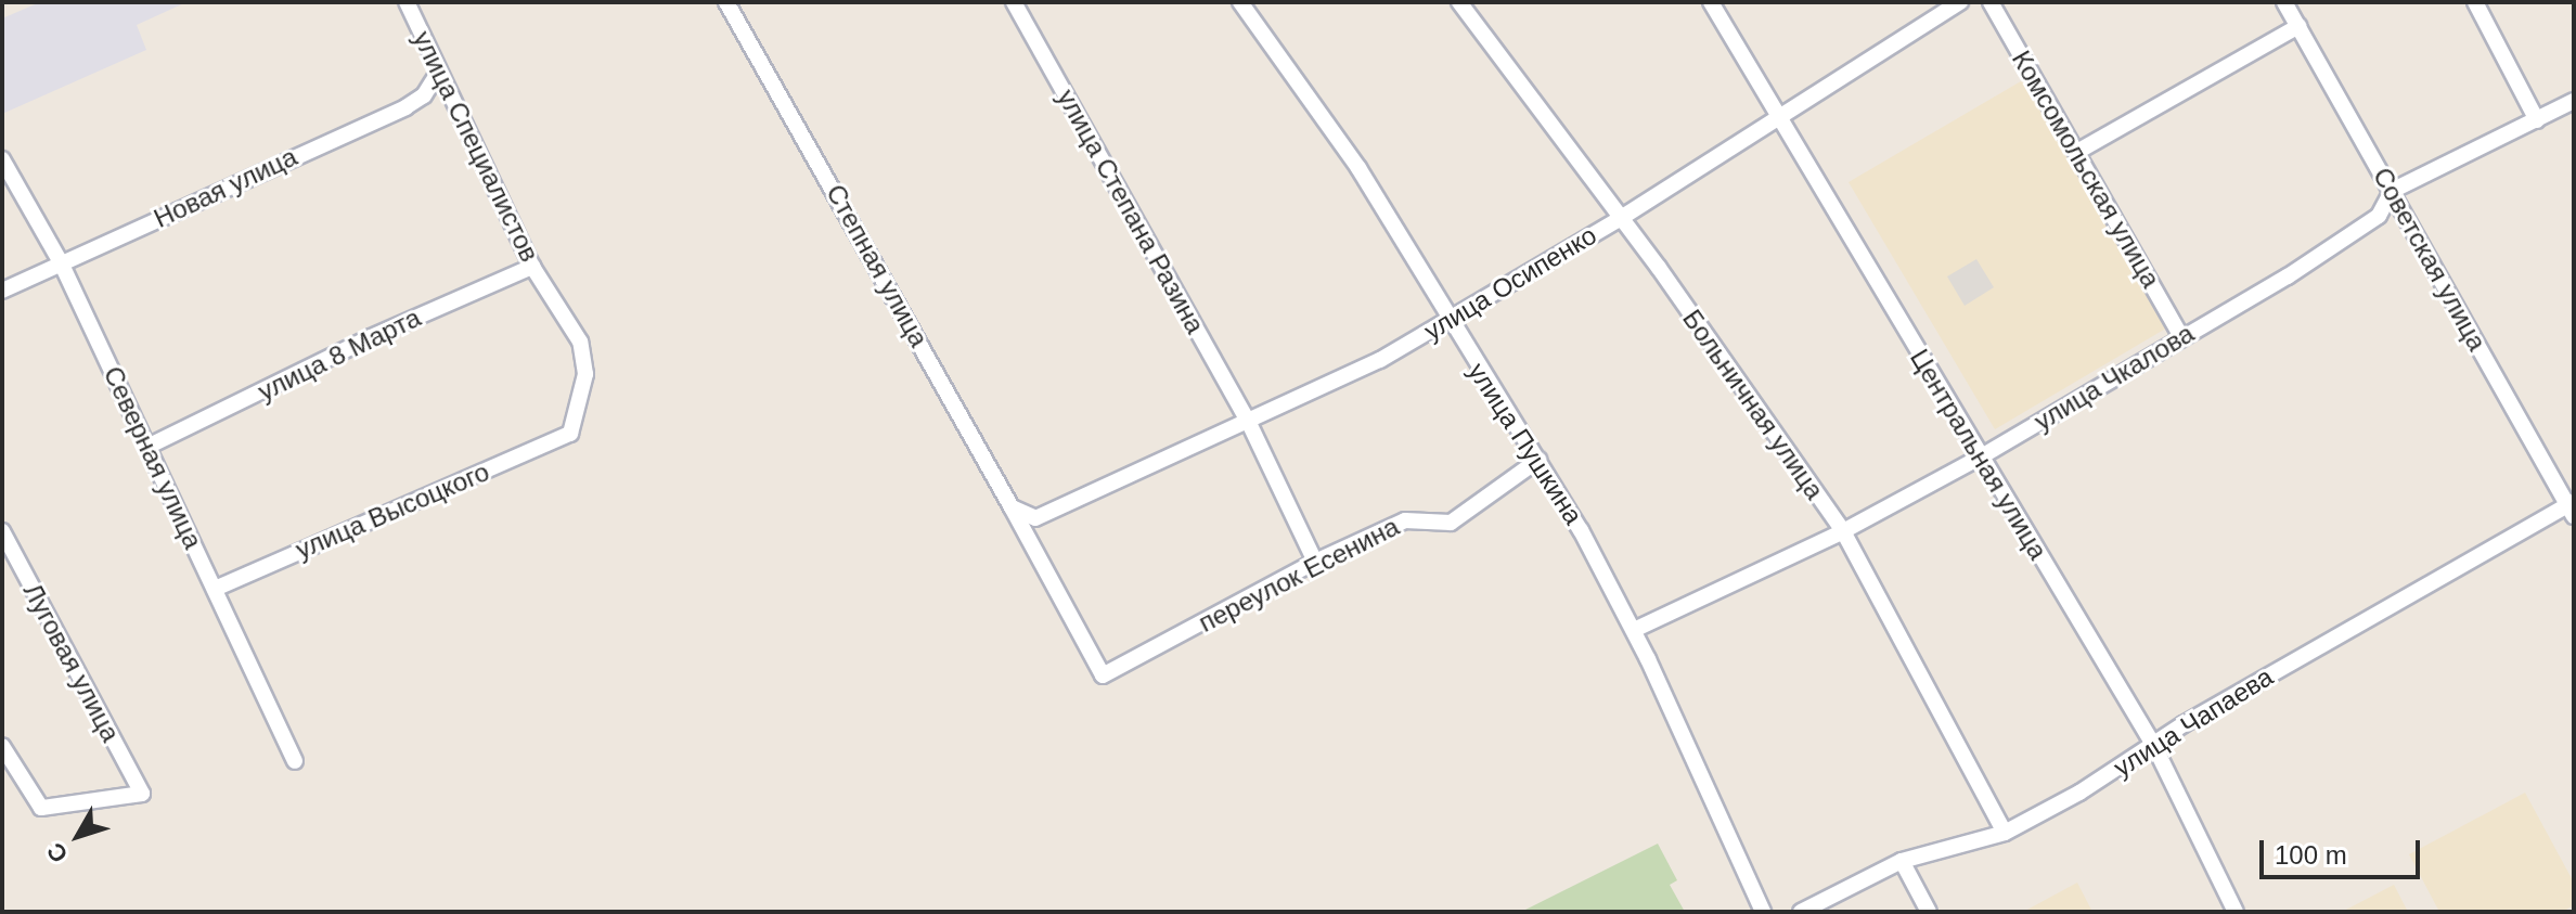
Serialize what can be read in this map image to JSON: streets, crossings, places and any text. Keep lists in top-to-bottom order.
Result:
{
  "streets": {
    "street": [
      "улица Специалистов",
      "Комсомольская улица",
      "Новая улица",
      "улица Степана Разина",
      "Советская улица",
      "Степная улица",
      "улица Осипенко",
      "улица 8 Марта",
      "улица Чкалова",
      "Больничная улица",
      "улица Пушкина",
      "Центральная улица",
      "Северная улица",
      "улица Высоцкого",
      "переулок Есенина",
      "Луговая улица",
      "улица Чапаева"
    ]
  },
  "crossings": [
    ["улица Специалистов", "Новая улица"],
    ["улица Специалистов", "улица 8 Марта"],
    ["улица Специалистов", "улица Высоцкого"],
    ["Комсомольская улица", "улица Чкалова"],
    ["Новая улица", "Северная улица"],
    ["улица Степана Разина", "улица Осипенко"],
    ["улица Степана Разина", "переулок Есенина"],
    ["Советская улица", "улица Чкалова"],
    ["Советская улица", "улица Чапаева"],
    ["Степная улица", "улица Осипенко"],
    ["Степная улица", "переулок Есенина"],
    ["улица Осипенко", "Больничная улица"],
    ["улица Осипенко", "улица Пушкина"],
    ["улица Осипенко", "Центральная улица"],
    ["улица 8 Марта", "Северная улица"],
    ["улица Чкалова", "Больничная улица"],
    ["улица Чкалова", "улица Пушкина"],
    ["улица Чкалова", "Центральная улица"],
    ["Больничная улица", "улица Чапаева"],
    ["улица Пушкина", "переулок Есенина"],
    ["Центральная улица", "улица Чапаева"],
    ["Северная улица", "улица Высоцкого"]
  ],
  "scale_bar": "100 m",
  "north": "bottom left"
}
